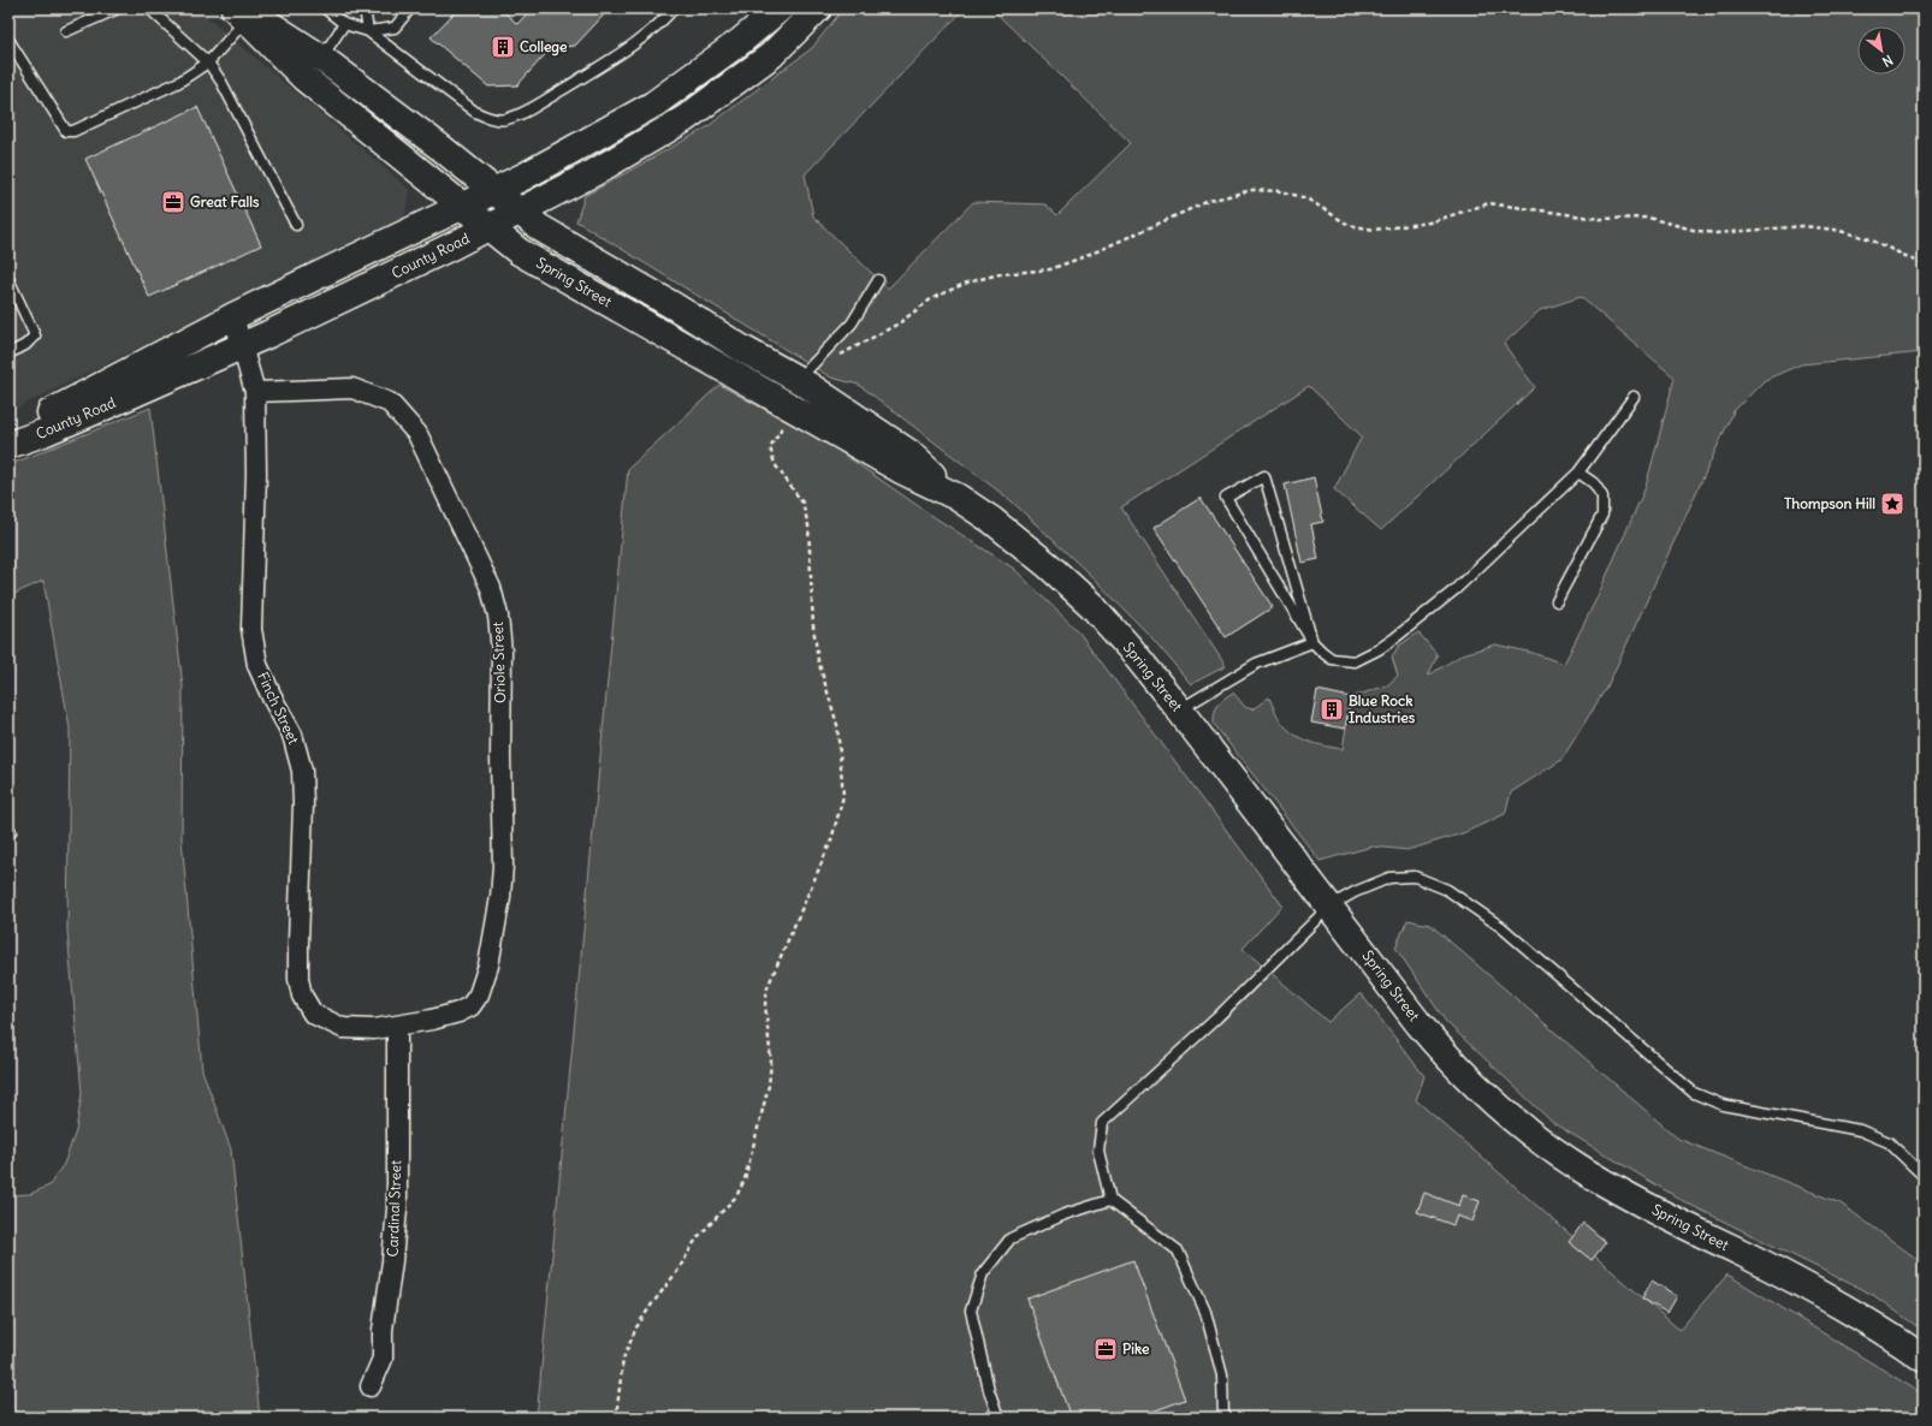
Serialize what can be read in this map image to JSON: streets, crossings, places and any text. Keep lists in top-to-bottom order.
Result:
{
  "streets": {
    "main road": ["County Road", "Spring Street"],
    "street": ["Oriole Street", "Finch Street", "Cardinal Street"]
  },
  "crossings": [
    ["County Road", "Spring Street"],
    ["County Road", "Finch Street"],
    ["Oriole Street", "Finch Street"],
    ["Oriole Street", "Cardinal Street"],
    ["Finch Street", "Cardinal Street"]
  ],
  "places": {
    "building": ["College", "Blue Rock Industries"],
    "office": ["Great Falls", "Pike"],
    "place": ["Thompson Hill"]
  },
  "north": "bottom right"
}
